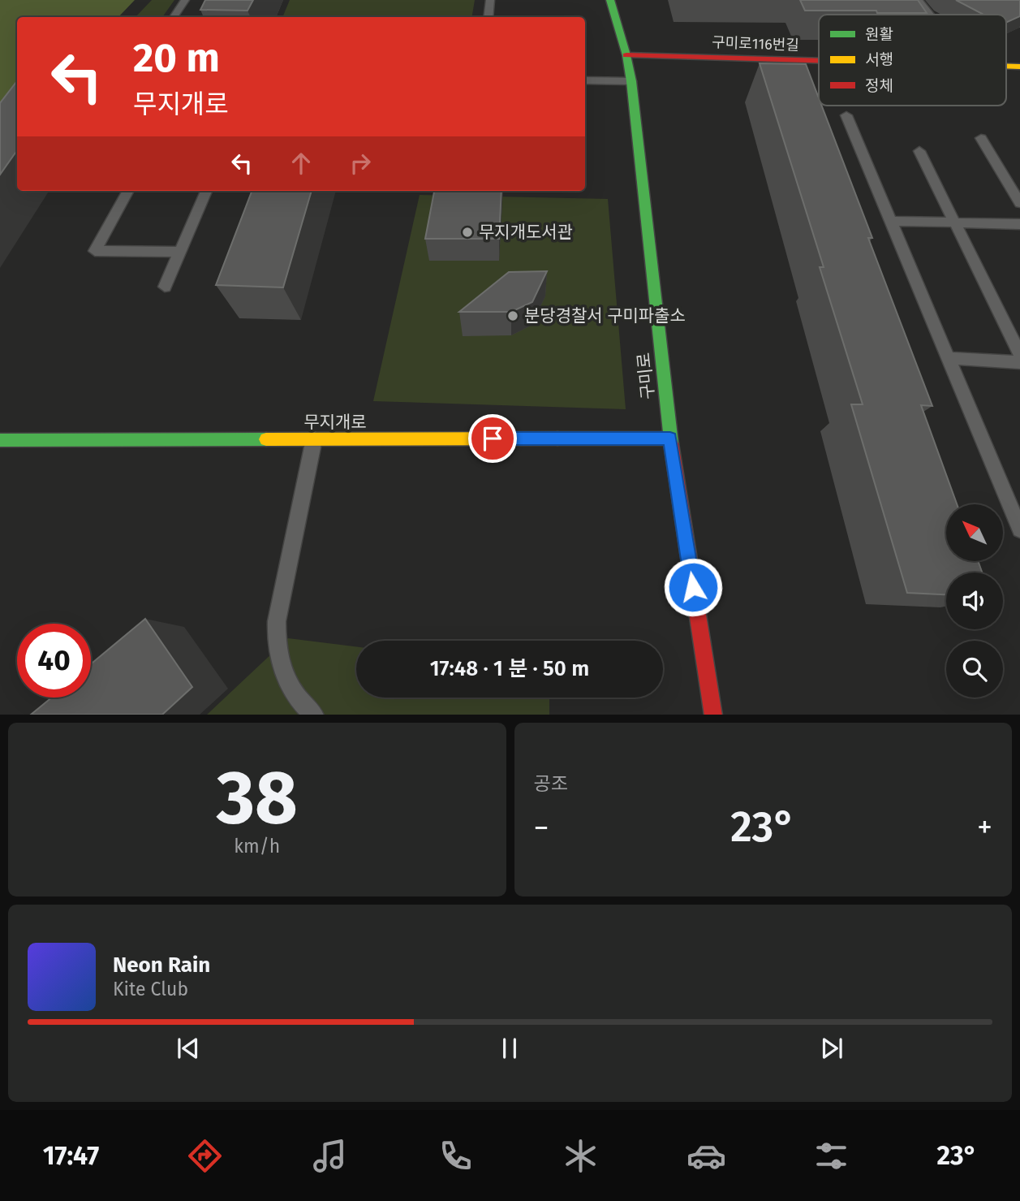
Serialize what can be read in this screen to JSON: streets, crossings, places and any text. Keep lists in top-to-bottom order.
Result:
{
  "streets": {
    "street": ["구미로116번길", "구미로", "무지개로"]
  },
  "crossings": [
    ["구미로116번길", "구미로"],
    ["구미로", "무지개로"]
  ],
  "places": ["무지개도서관", "분당경찰서 구미파출소"],
  "legend": ["원활", "서행", "정체"],
  "north": "top left",
  "page": {
    "turn": ["20 m", "무지개로"],
    "limit": "40",
    "trip": "17:48 · 1 분 · 50 m",
    "tile": [
      ["38", "km/h"],
      "공조"
    ],
    "heat": ["−", "23°", "+"],
    "song": ["Neon Rain", "Kite Club"],
    "tabs": ["17:47", "23°"]
  }
}
